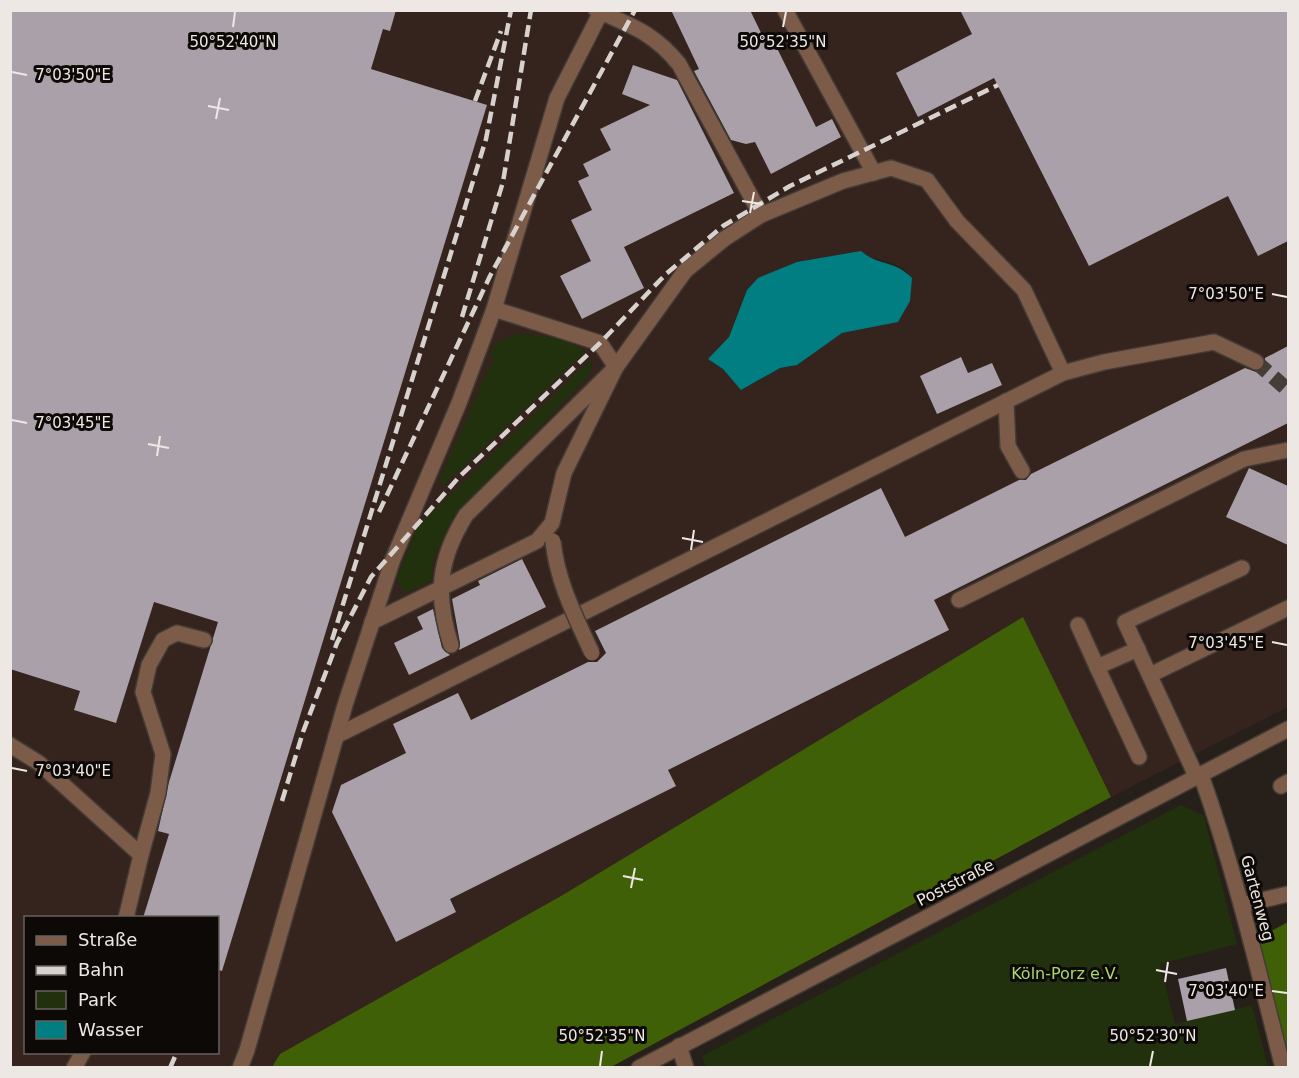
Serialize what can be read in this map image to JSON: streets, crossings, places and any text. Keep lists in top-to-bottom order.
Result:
{
  "streets": {
    "street": ["Poststraße", "Gartenweg"]
  },
  "crossings": [
    ["Poststraße", "Gartenweg"]
  ],
  "parks": ["Köln-Porz e.V."],
  "legend": [
    "Straße",
    "Bahn",
    "Park",
    "Wasser"
  ],
  "coordinates": [
    "50°52'40\"N",
    "50°52'35\"N",
    "7°03'50\"E",
    "7°03'45\"E",
    "7°03'40\"E",
    "50°52'30\"N"
  ]
}
